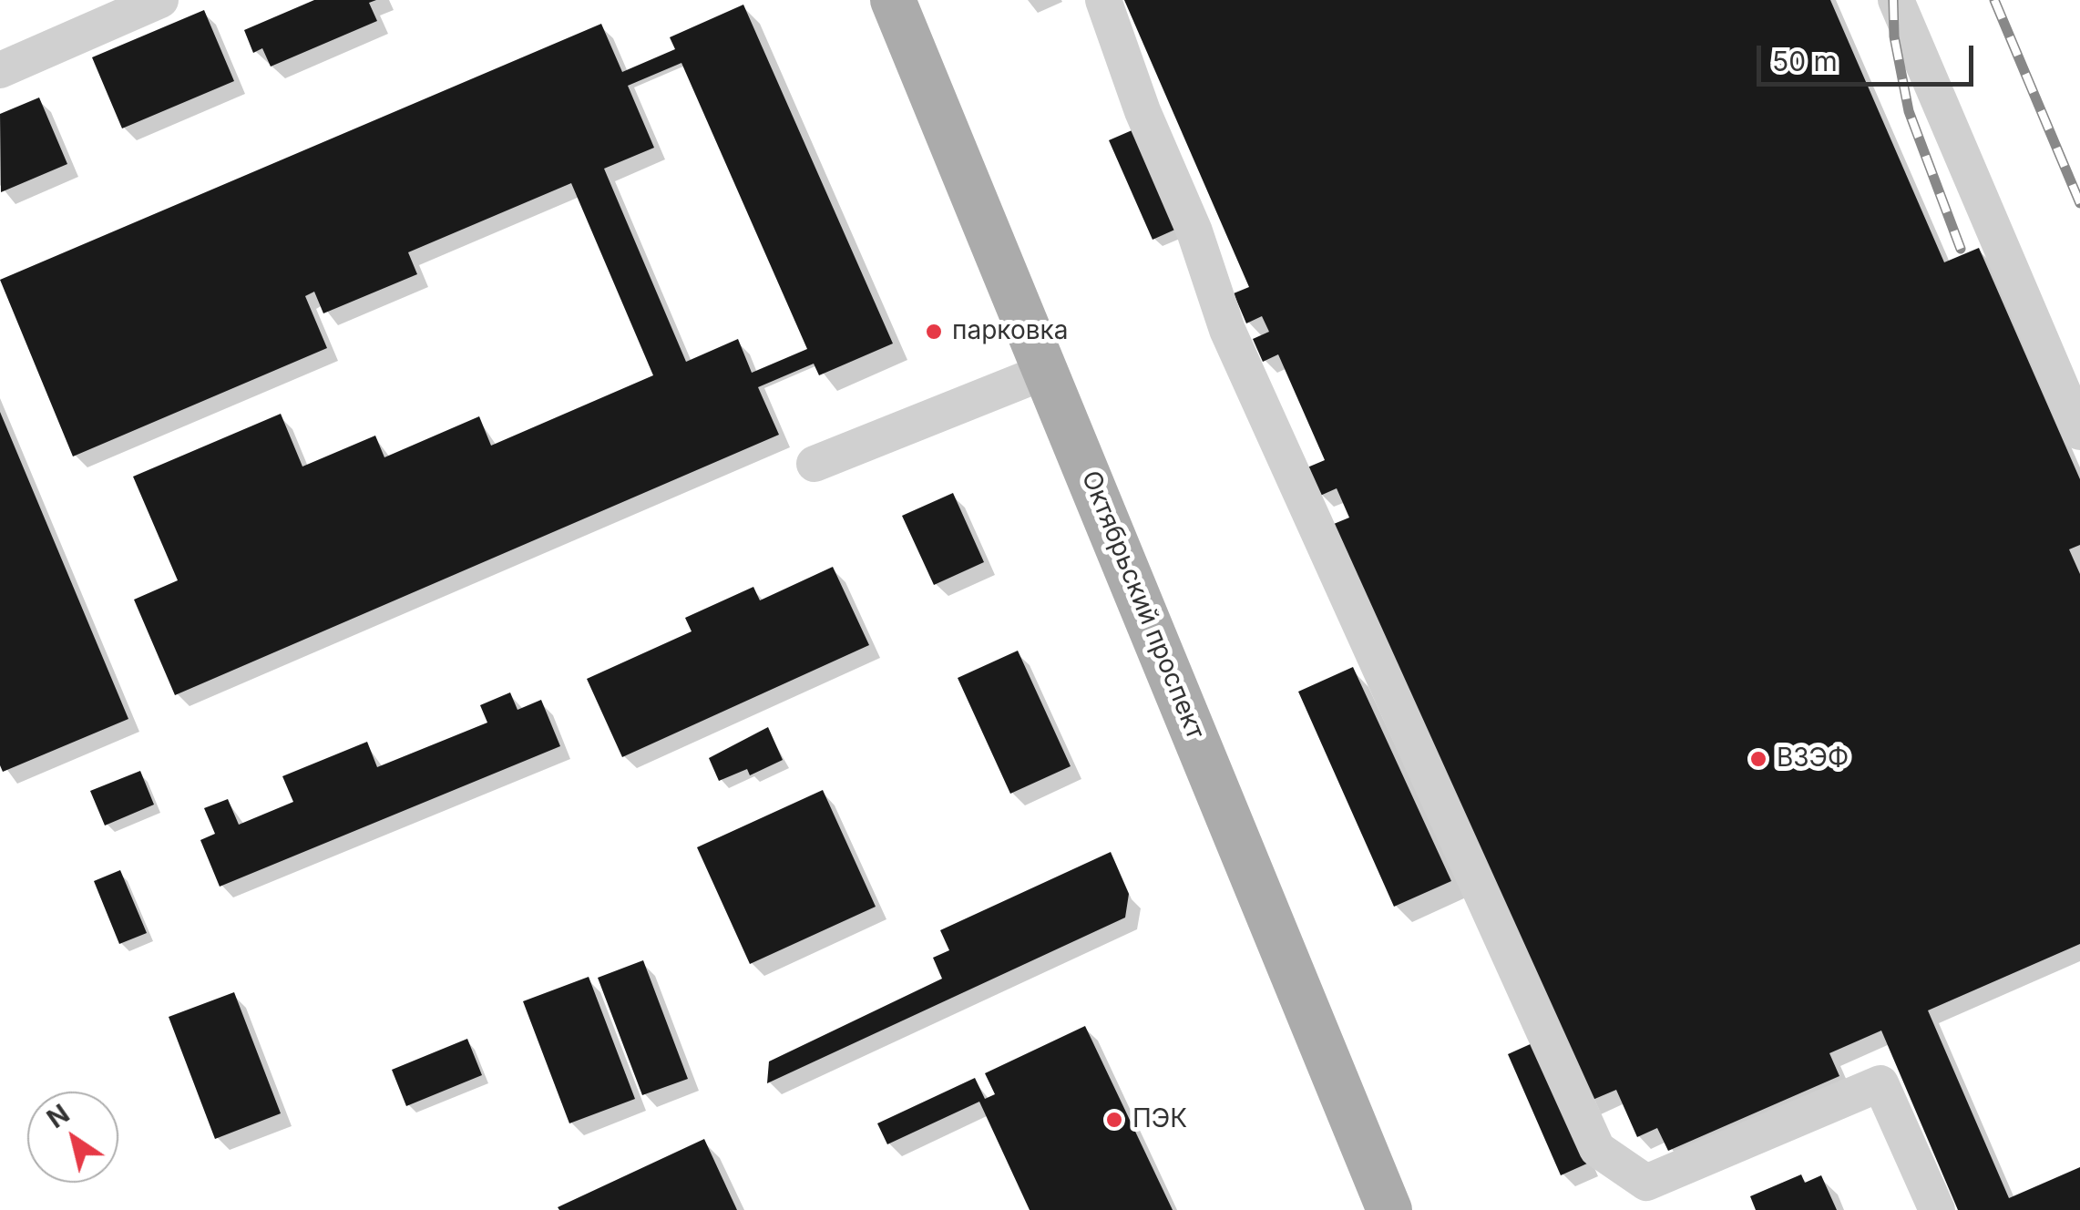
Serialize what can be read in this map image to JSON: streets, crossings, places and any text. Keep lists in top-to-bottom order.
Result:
{
  "streets": {
    "main road": ["Октябрьский проспект"]
  },
  "places": ["парковка", "ВЗЭФ", "ПЭК"],
  "scale_bar": "50 m",
  "north": "top left"
}
